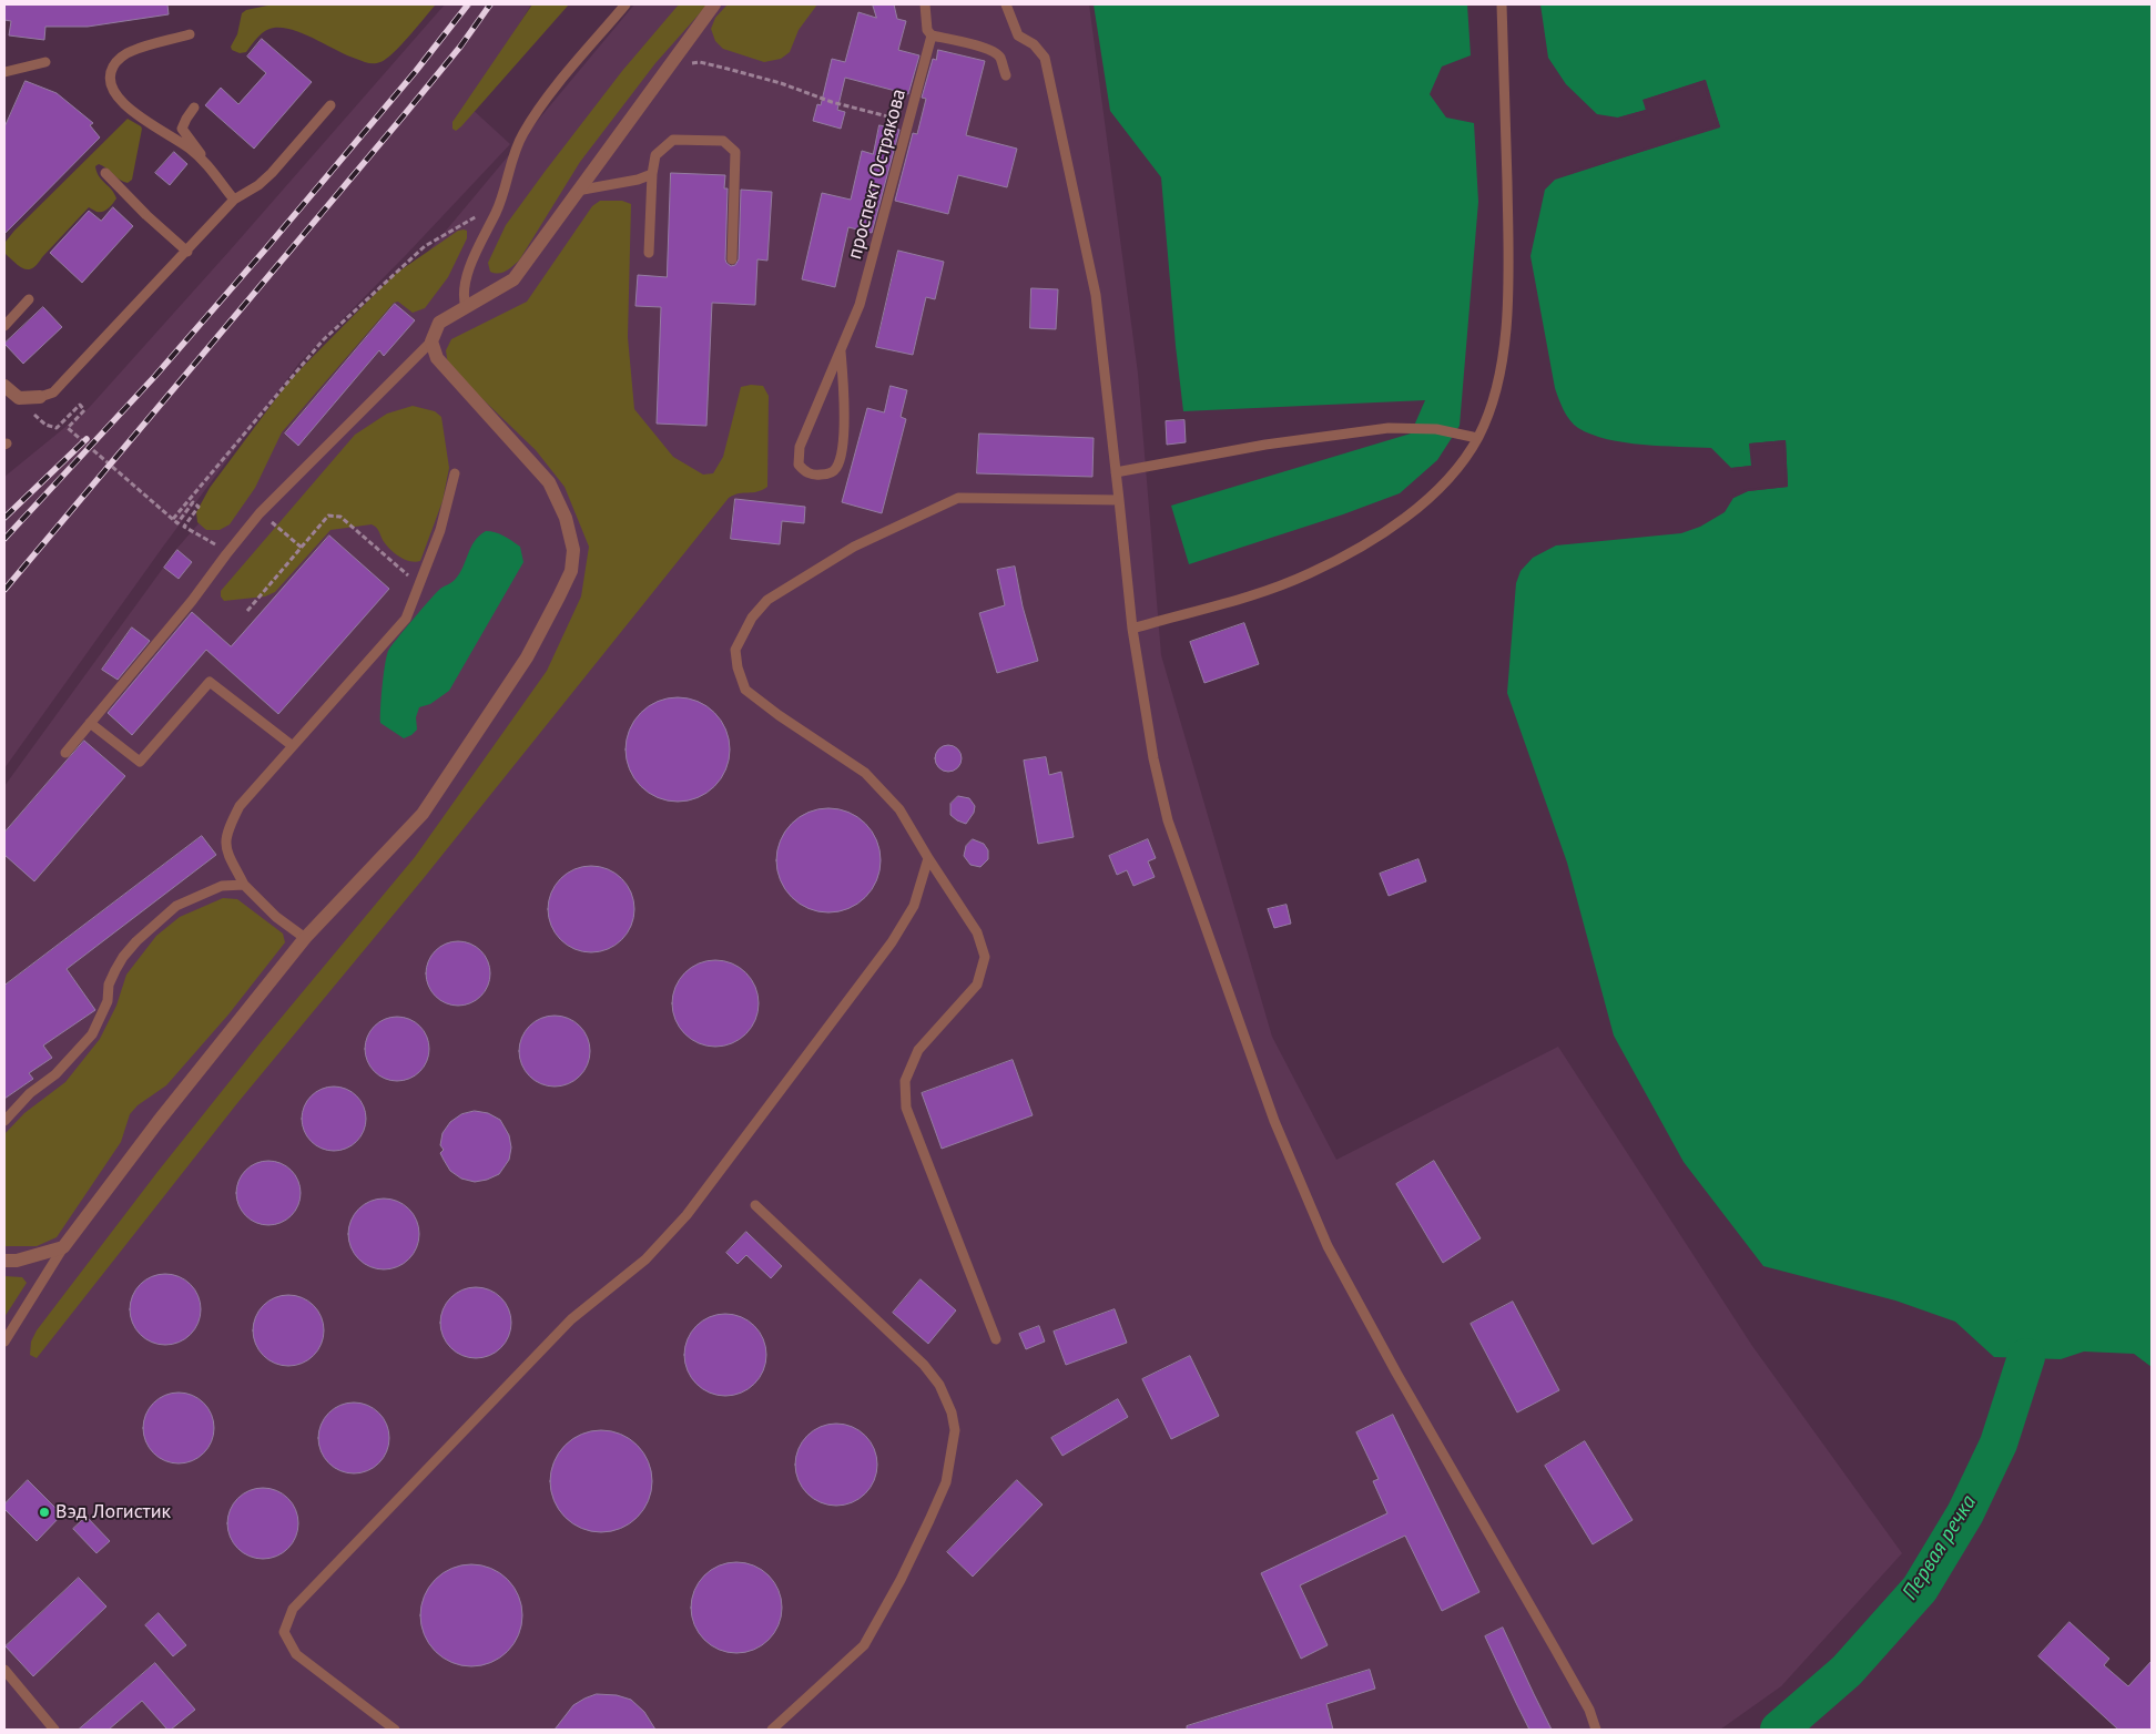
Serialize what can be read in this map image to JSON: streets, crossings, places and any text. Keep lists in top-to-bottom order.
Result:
{
  "streets": {
    "lane": ["проспект Острякова"]
  },
  "water": ["Первая речка"],
  "places": ["Вэд Логистик"]
}
